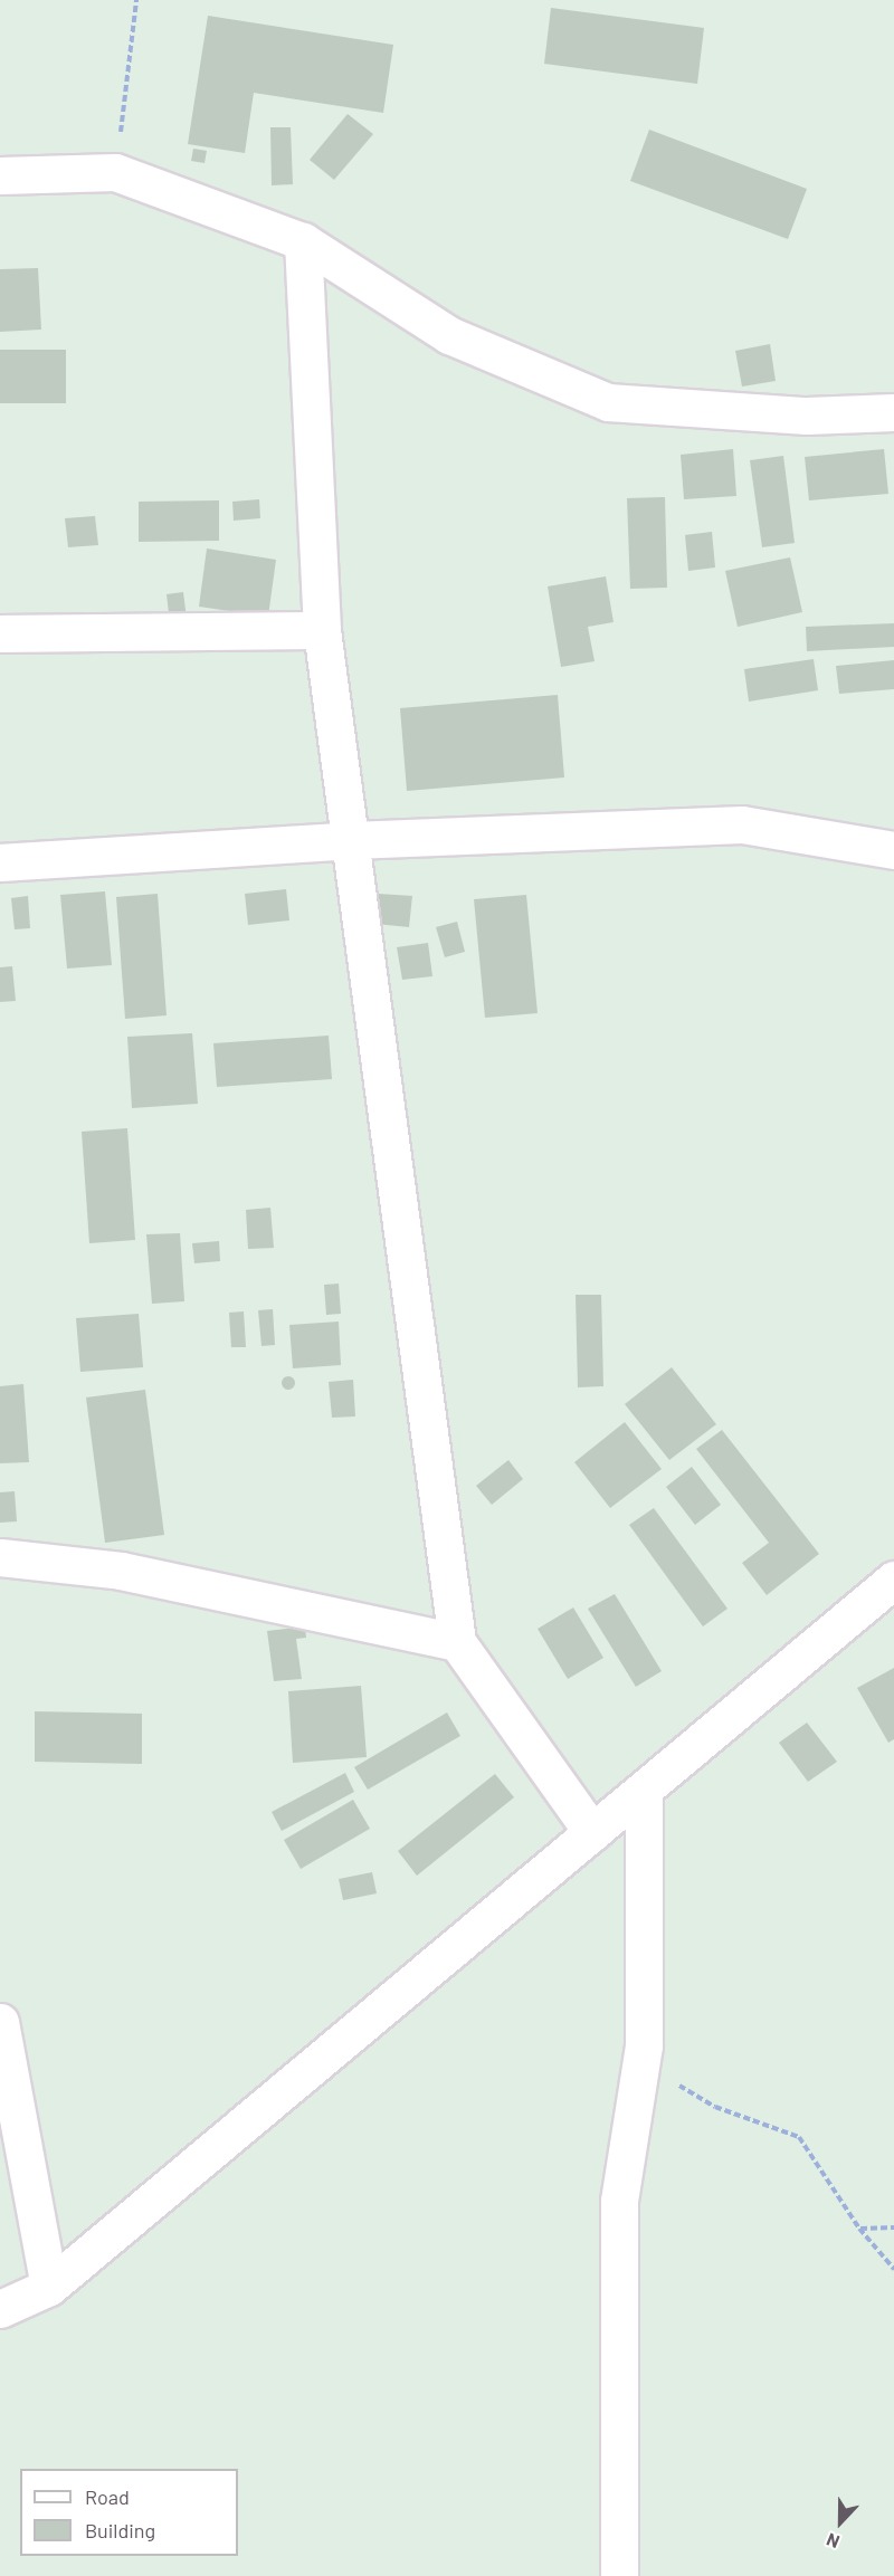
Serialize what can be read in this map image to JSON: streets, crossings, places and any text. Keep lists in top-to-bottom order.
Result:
{
  "legend": ["Road", "Building"],
  "north": "bottom"
}
